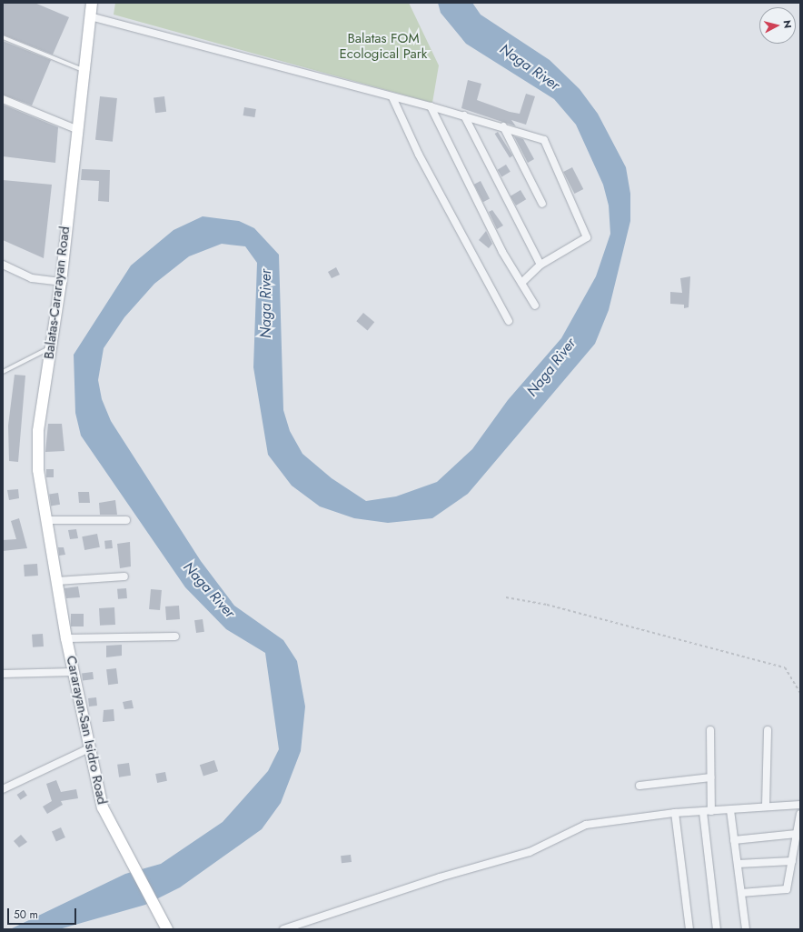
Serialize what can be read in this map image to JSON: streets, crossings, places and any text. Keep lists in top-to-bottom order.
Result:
{
  "streets": {
    "main road": ["Balatas-Cararayan Road", "Cararayan-San Isidro Road"]
  },
  "crossings": [
    ["Balatas-Cararayan Road", "Cararayan-San Isidro Road"]
  ],
  "water": ["Naga River"],
  "parks": ["Balatas FOM Ecological Park"],
  "scale_bar": "50 m",
  "north": "right"
}
